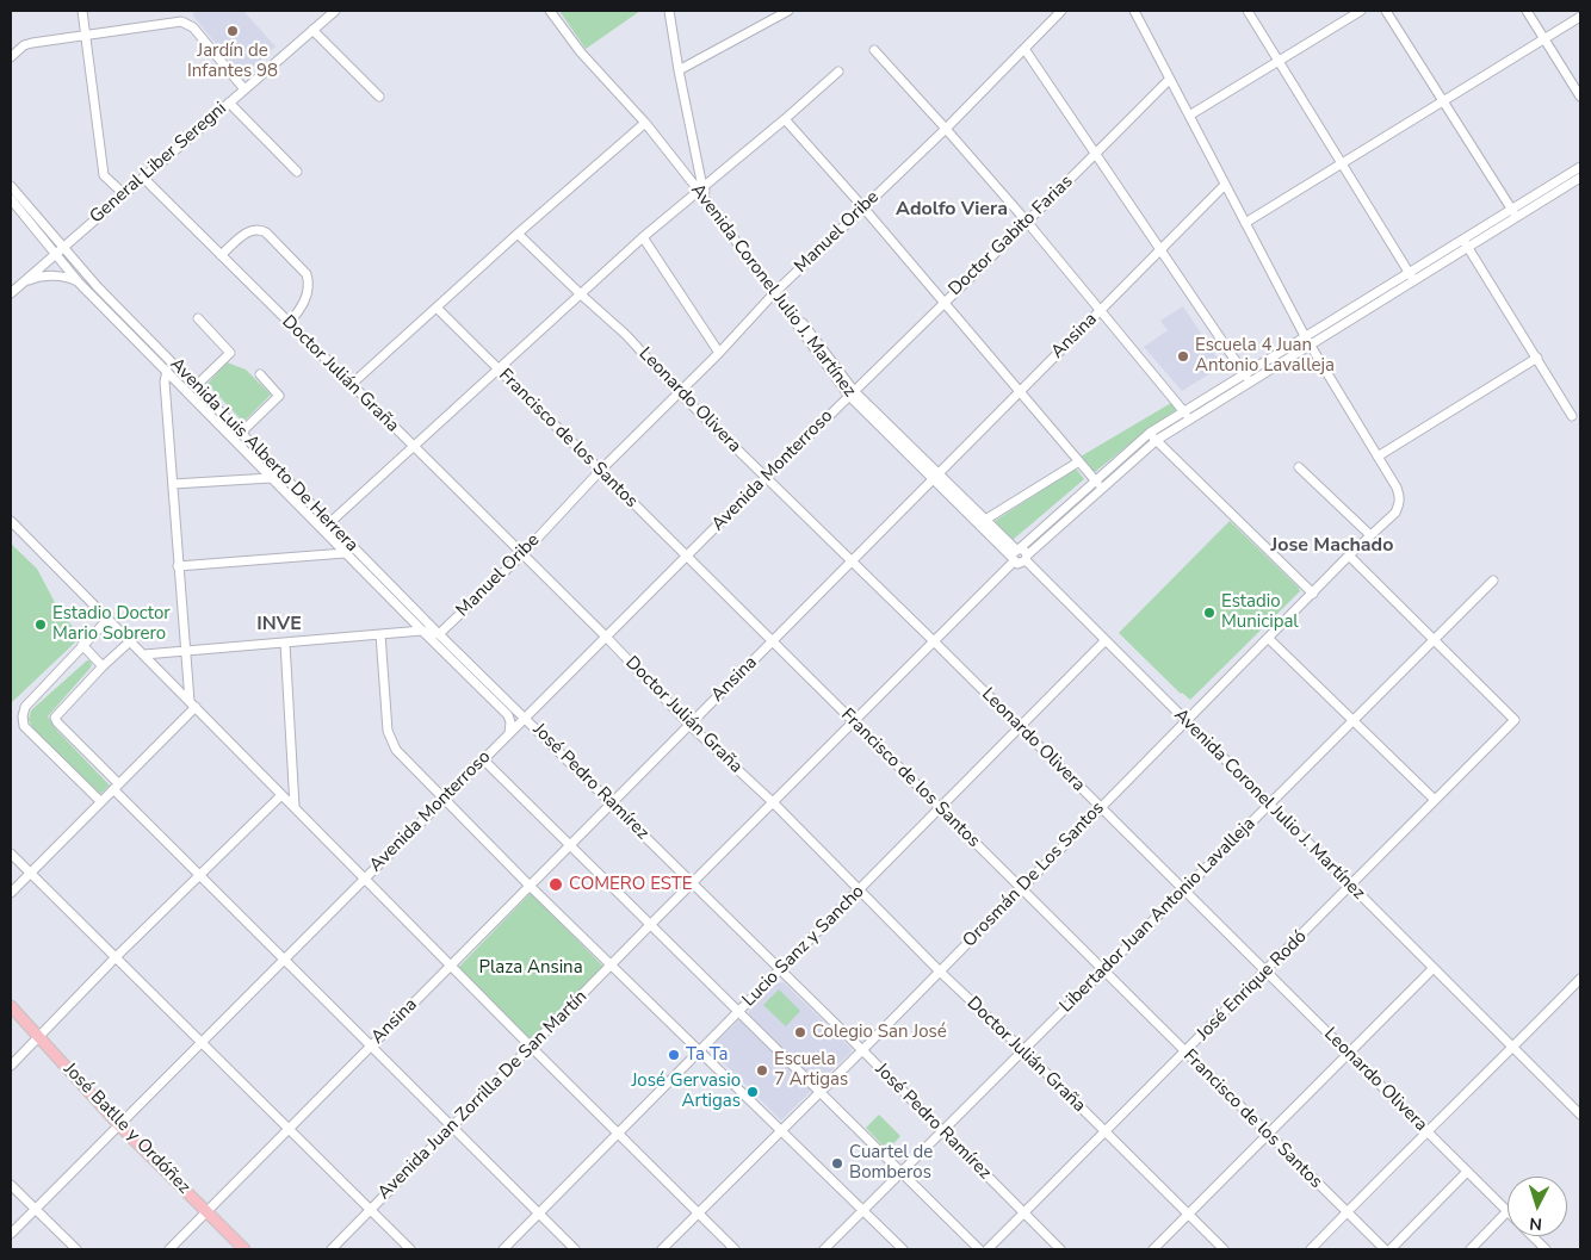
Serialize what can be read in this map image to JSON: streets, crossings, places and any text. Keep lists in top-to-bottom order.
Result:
{
  "streets": {
    "main road": ["José Batlle y Ordóñez"],
    "street": [
      "General Liber Seregni",
      "Manuel Oribe",
      "Doctor Gabito Farias",
      "Avenida Coronel Julio J. Martínez",
      "Ansina",
      "Doctor Julián Graña",
      "Leonardo Olivera",
      "Francisco de los Santos",
      "Avenida Luis Alberto De Herrera",
      "Avenida Monterroso",
      "José Pedro Ramírez",
      "Orosmán De Los Santos",
      "Libertador Juan Antonio Lavalleja",
      "Lucio Sanz y Sancho",
      "José Enrique Rodó",
      "Avenida Juan Zorrilla De San Martín"
    ]
  },
  "crossings": [
    ["General Liber Seregni", "Doctor Julián Graña"],
    ["General Liber Seregni", "Avenida Luis Alberto De Herrera"],
    ["Manuel Oribe", "Avenida Coronel Julio J. Martínez"],
    ["Manuel Oribe", "Doctor Julián Graña"],
    ["Manuel Oribe", "Leonardo Olivera"],
    ["Manuel Oribe", "Francisco de los Santos"],
    ["Manuel Oribe", "Avenida Luis Alberto De Herrera"],
    ["Doctor Gabito Farias", "Avenida Coronel Julio J. Martínez"],
    ["Doctor Gabito Farias", "Avenida Monterroso"],
    ["Avenida Coronel Julio J. Martínez", "Ansina"],
    ["Avenida Coronel Julio J. Martínez", "Avenida Monterroso"],
    ["Avenida Coronel Julio J. Martínez", "Orosmán De Los Santos"],
    ["Avenida Coronel Julio J. Martínez", "Libertador Juan Antonio Lavalleja"],
    ["Avenida Coronel Julio J. Martínez", "Lucio Sanz y Sancho"],
    ["Avenida Coronel Julio J. Martínez", "José Enrique Rodó"],
    ["Avenida Coronel Julio J. Martínez", "Avenida Juan Zorrilla De San Martín"],
    ["Ansina", "Doctor Julián Graña"],
    ["Ansina", "Leonardo Olivera"],
    ["Ansina", "Francisco de los Santos"],
    ["Ansina", "José Pedro Ramírez"],
    ["Ansina", "José Batlle y Ordóñez"],
    ["Doctor Julián Graña", "Avenida Monterroso"],
    ["Doctor Julián Graña", "Orosmán De Los Santos"],
    ["Doctor Julián Graña", "Libertador Juan Antonio Lavalleja"],
    ["Doctor Julián Graña", "Lucio Sanz y Sancho"],
    ["Doctor Julián Graña", "José Enrique Rodó"],
    ["Doctor Julián Graña", "Avenida Juan Zorrilla De San Martín"],
    ["Leonardo Olivera", "Avenida Monterroso"],
    ["Leonardo Olivera", "Orosmán De Los Santos"],
    ["Leonardo Olivera", "Libertador Juan Antonio Lavalleja"],
    ["Leonardo Olivera", "Lucio Sanz y Sancho"],
    ["Leonardo Olivera", "José Enrique Rodó"],
    ["Leonardo Olivera", "Avenida Juan Zorrilla De San Martín"],
    ["Francisco de los Santos", "Avenida Monterroso"],
    ["Francisco de los Santos", "Orosmán De Los Santos"],
    ["Francisco de los Santos", "Libertador Juan Antonio Lavalleja"],
    ["Francisco de los Santos", "Lucio Sanz y Sancho"],
    ["Francisco de los Santos", "José Enrique Rodó"],
    ["Francisco de los Santos", "Avenida Juan Zorrilla De San Martín"],
    ["Avenida Luis Alberto De Herrera", "Avenida Monterroso"],
    ["Avenida Luis Alberto De Herrera", "José Pedro Ramírez"],
    ["Avenida Monterroso", "José Pedro Ramírez"],
    ["Avenida Monterroso", "José Batlle y Ordóñez"],
    ["José Pedro Ramírez", "Orosmán De Los Santos"],
    ["José Pedro Ramírez", "Libertador Juan Antonio Lavalleja"],
    ["José Pedro Ramírez", "Lucio Sanz y Sancho"],
    ["José Pedro Ramírez", "José Enrique Rodó"],
    ["José Pedro Ramírez", "Avenida Juan Zorrilla De San Martín"],
    ["Libertador Juan Antonio Lavalleja", "José Enrique Rodó"]
  ],
  "districts": ["Adolfo Viera", "Jose Machado", "INVE"],
  "parks": ["Plaza Ansina"],
  "places": [
    "Jardín de Infantes 98",
    "Escuela 4 Juan Antonio Lavalleja",
    "Estadio Municipal",
    "Estadio Doctor Mario Sobrero",
    "COMERO ESTE",
    "Colegio San José",
    "Ta Ta",
    "Escuela 7 Artigas",
    "José Gervasio Artigas",
    "Cuartel de Bomberos"
  ],
  "north": "bottom"
}
